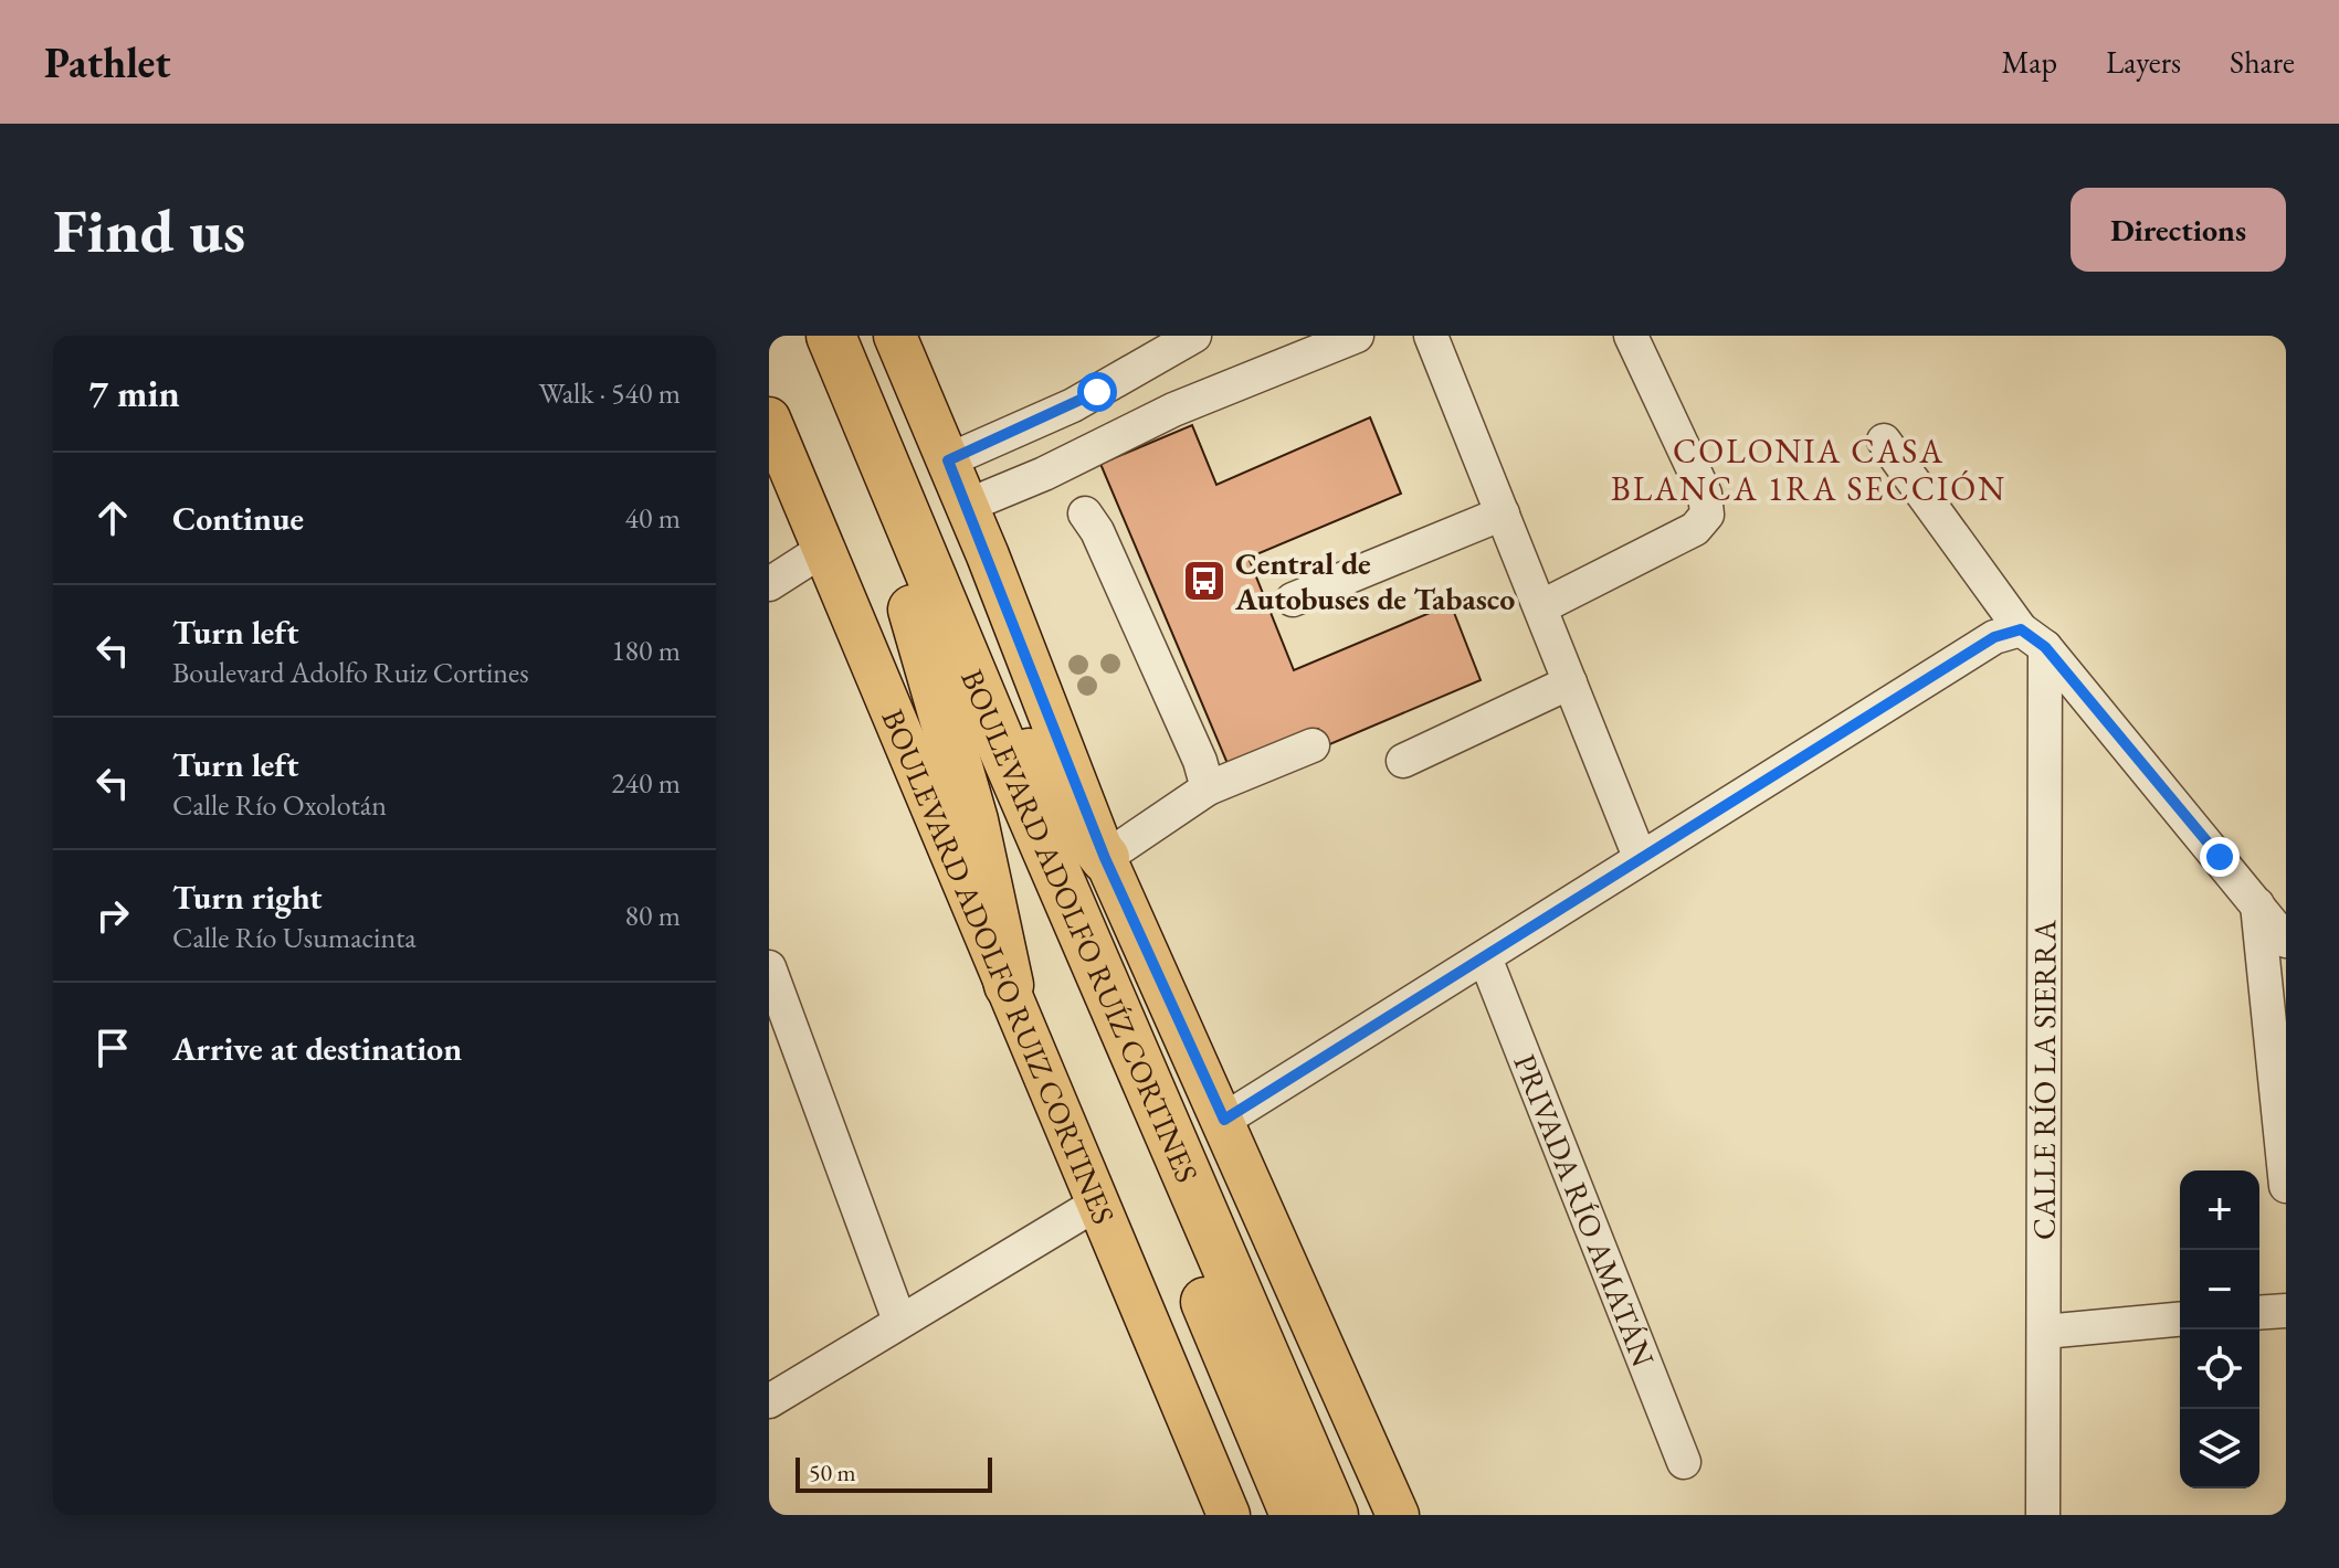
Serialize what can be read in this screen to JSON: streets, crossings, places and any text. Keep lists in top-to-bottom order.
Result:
{
  "streets": {
    "highway": ["BOULEVARD ADOLFO RUÍZ CORTINES"],
    "main road": ["BOULEVARD ADOLFO RUIZ CORTINES"],
    "street": ["CALLE RÍO LA SIERRA", "PRIVADA RÍO AMATÁN"]
  },
  "districts": ["COLONIA CASA BLANCA 1RA SECCIÓN"],
  "places": {
    "bus stop": ["Central de Autobuses de Tabasco"]
  },
  "scale_bar": "50 m",
  "page": {
    "header": "Pathlet",
    "nav": ["Map", "Layers", "Share"],
    "buttons": "Directions",
    "title": "Find us",
    "heading": ["7 min", "Walk · 540 m"],
    "list": [
      ["Continue", "40 m"],
      ["Turn left", "Boulevard Adolfo Ruiz Cortines", "180 m"],
      ["Turn left", "Calle Río Oxolotán", "240 m"],
      ["Turn right", "Calle Río Usumacinta", "80 m"],
      "Arrive at destination"
    ],
    "map_buttons": ["+", "−"],
    "scale": "50 m"
  }
}
